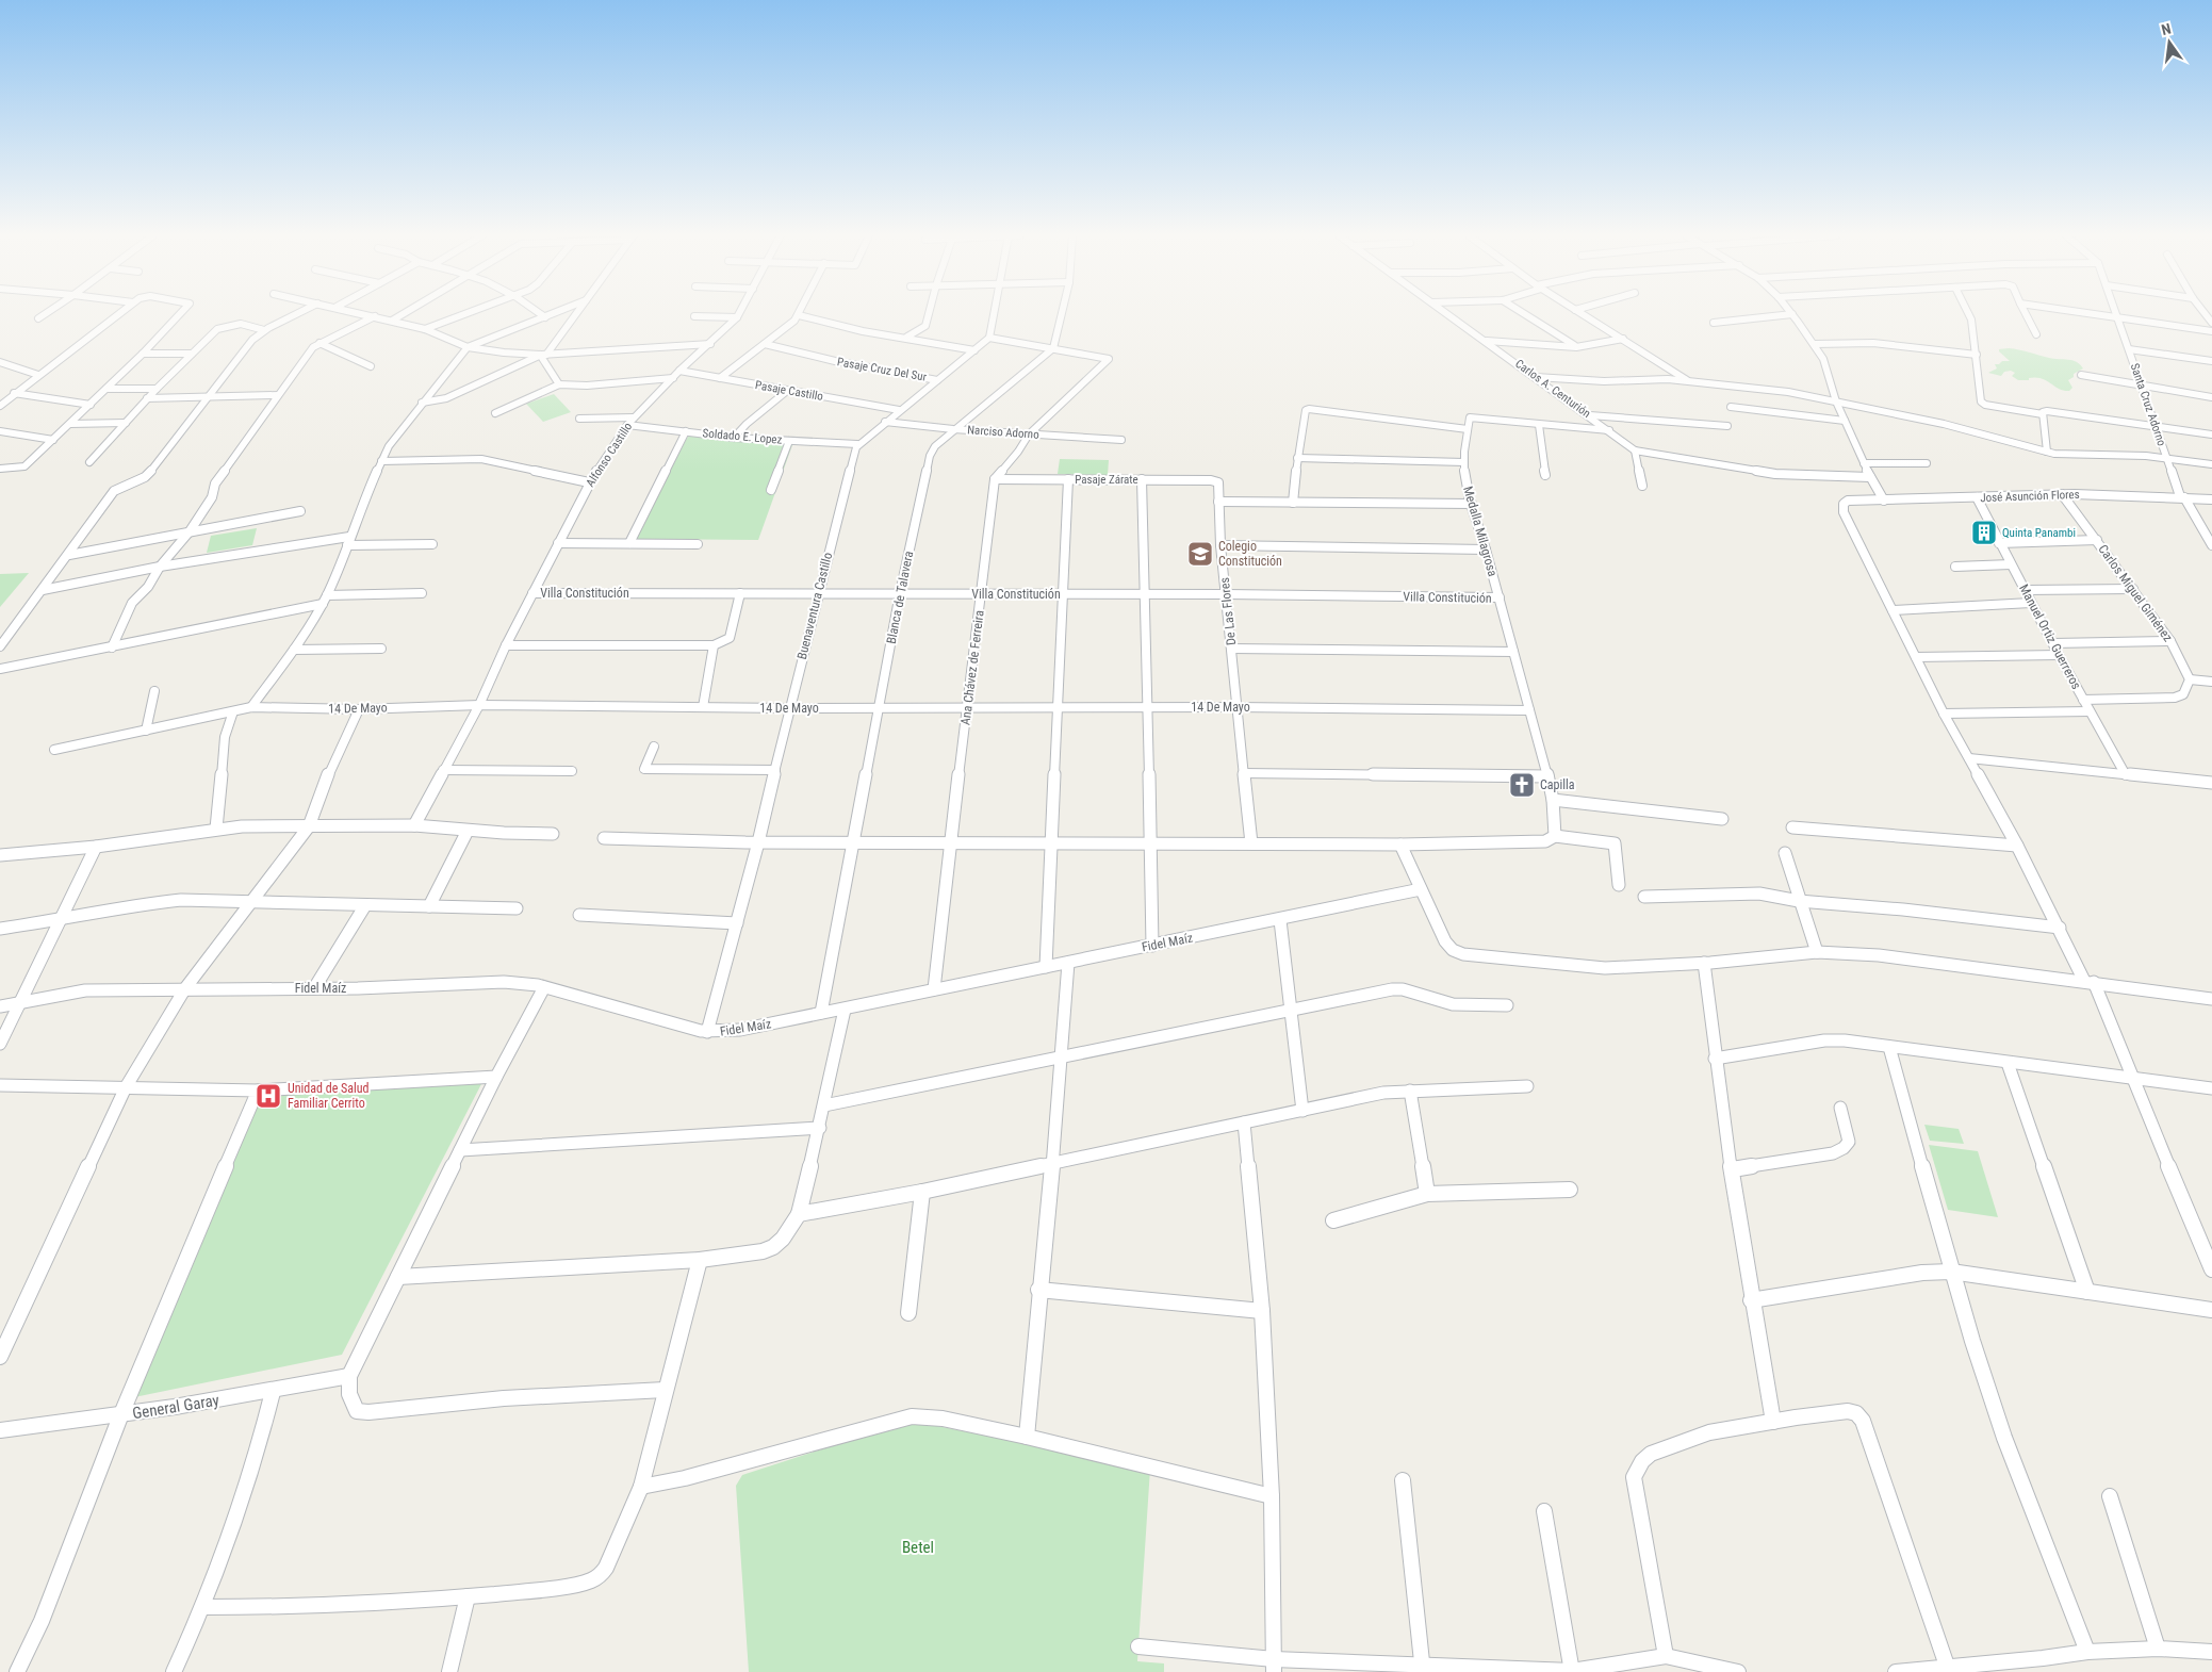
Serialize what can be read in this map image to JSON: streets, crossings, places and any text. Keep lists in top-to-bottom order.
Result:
{
  "streets": {
    "street": [
      "Pasaje Cruz Del Sur",
      "Carlos A. Centurión",
      "Pasaje Castillo",
      "Santa Cruz Adorno",
      "Narciso Adorno",
      "Soldado E. Lopez",
      "Alfonso Castillo",
      "Pasaje Zárate",
      "José Asunción Flores",
      "Medalla Milagrosa",
      "Villa Constitución",
      "Carlos Miguel Giménez",
      "Blanca de Talavera",
      "Buenaventura Castillo",
      "De Las Flores",
      "Manuel Ortiz Guerreros",
      "Ana Chávez de Ferreira",
      "14 De Mayo",
      "Fidel Maíz",
      "General Garay"
    ]
  },
  "crossings": [
    ["Pasaje Castillo", "Alfonso Castillo"],
    ["Santa Cruz Adorno", "José Asunción Flores"],
    ["Narciso Adorno", "Blanca de Talavera"],
    ["Soldado E. Lopez", "Alfonso Castillo"],
    ["Soldado E. Lopez", "Buenaventura Castillo"],
    ["Alfonso Castillo", "Villa Constitución"],
    ["Alfonso Castillo", "14 De Mayo"],
    ["Pasaje Zárate", "De Las Flores"],
    ["Pasaje Zárate", "Ana Chávez de Ferreira"],
    ["José Asunción Flores", "Carlos Miguel Giménez"],
    ["José Asunción Flores", "Manuel Ortiz Guerreros"],
    ["Medalla Milagrosa", "Villa Constitución"],
    ["Medalla Milagrosa", "14 De Mayo"],
    ["Villa Constitución", "Blanca de Talavera"],
    ["Villa Constitución", "Buenaventura Castillo"],
    ["Villa Constitución", "De Las Flores"],
    ["Villa Constitución", "Ana Chávez de Ferreira"],
    ["Blanca de Talavera", "14 De Mayo"],
    ["Blanca de Talavera", "Fidel Maíz"],
    ["Buenaventura Castillo", "14 De Mayo"],
    ["Buenaventura Castillo", "Fidel Maíz"],
    ["De Las Flores", "14 De Mayo"],
    ["Ana Chávez de Ferreira", "14 De Mayo"],
    ["Ana Chávez de Ferreira", "Fidel Maíz"]
  ],
  "parks": ["Betel"],
  "places": {
    "building": ["Quinta Panambi"],
    "school or university": ["Colegio Constitución"],
    "church": ["Capilla"],
    "hospital": ["Unidad de Salud Familiar Cerrito"]
  },
  "north": "top"
}
